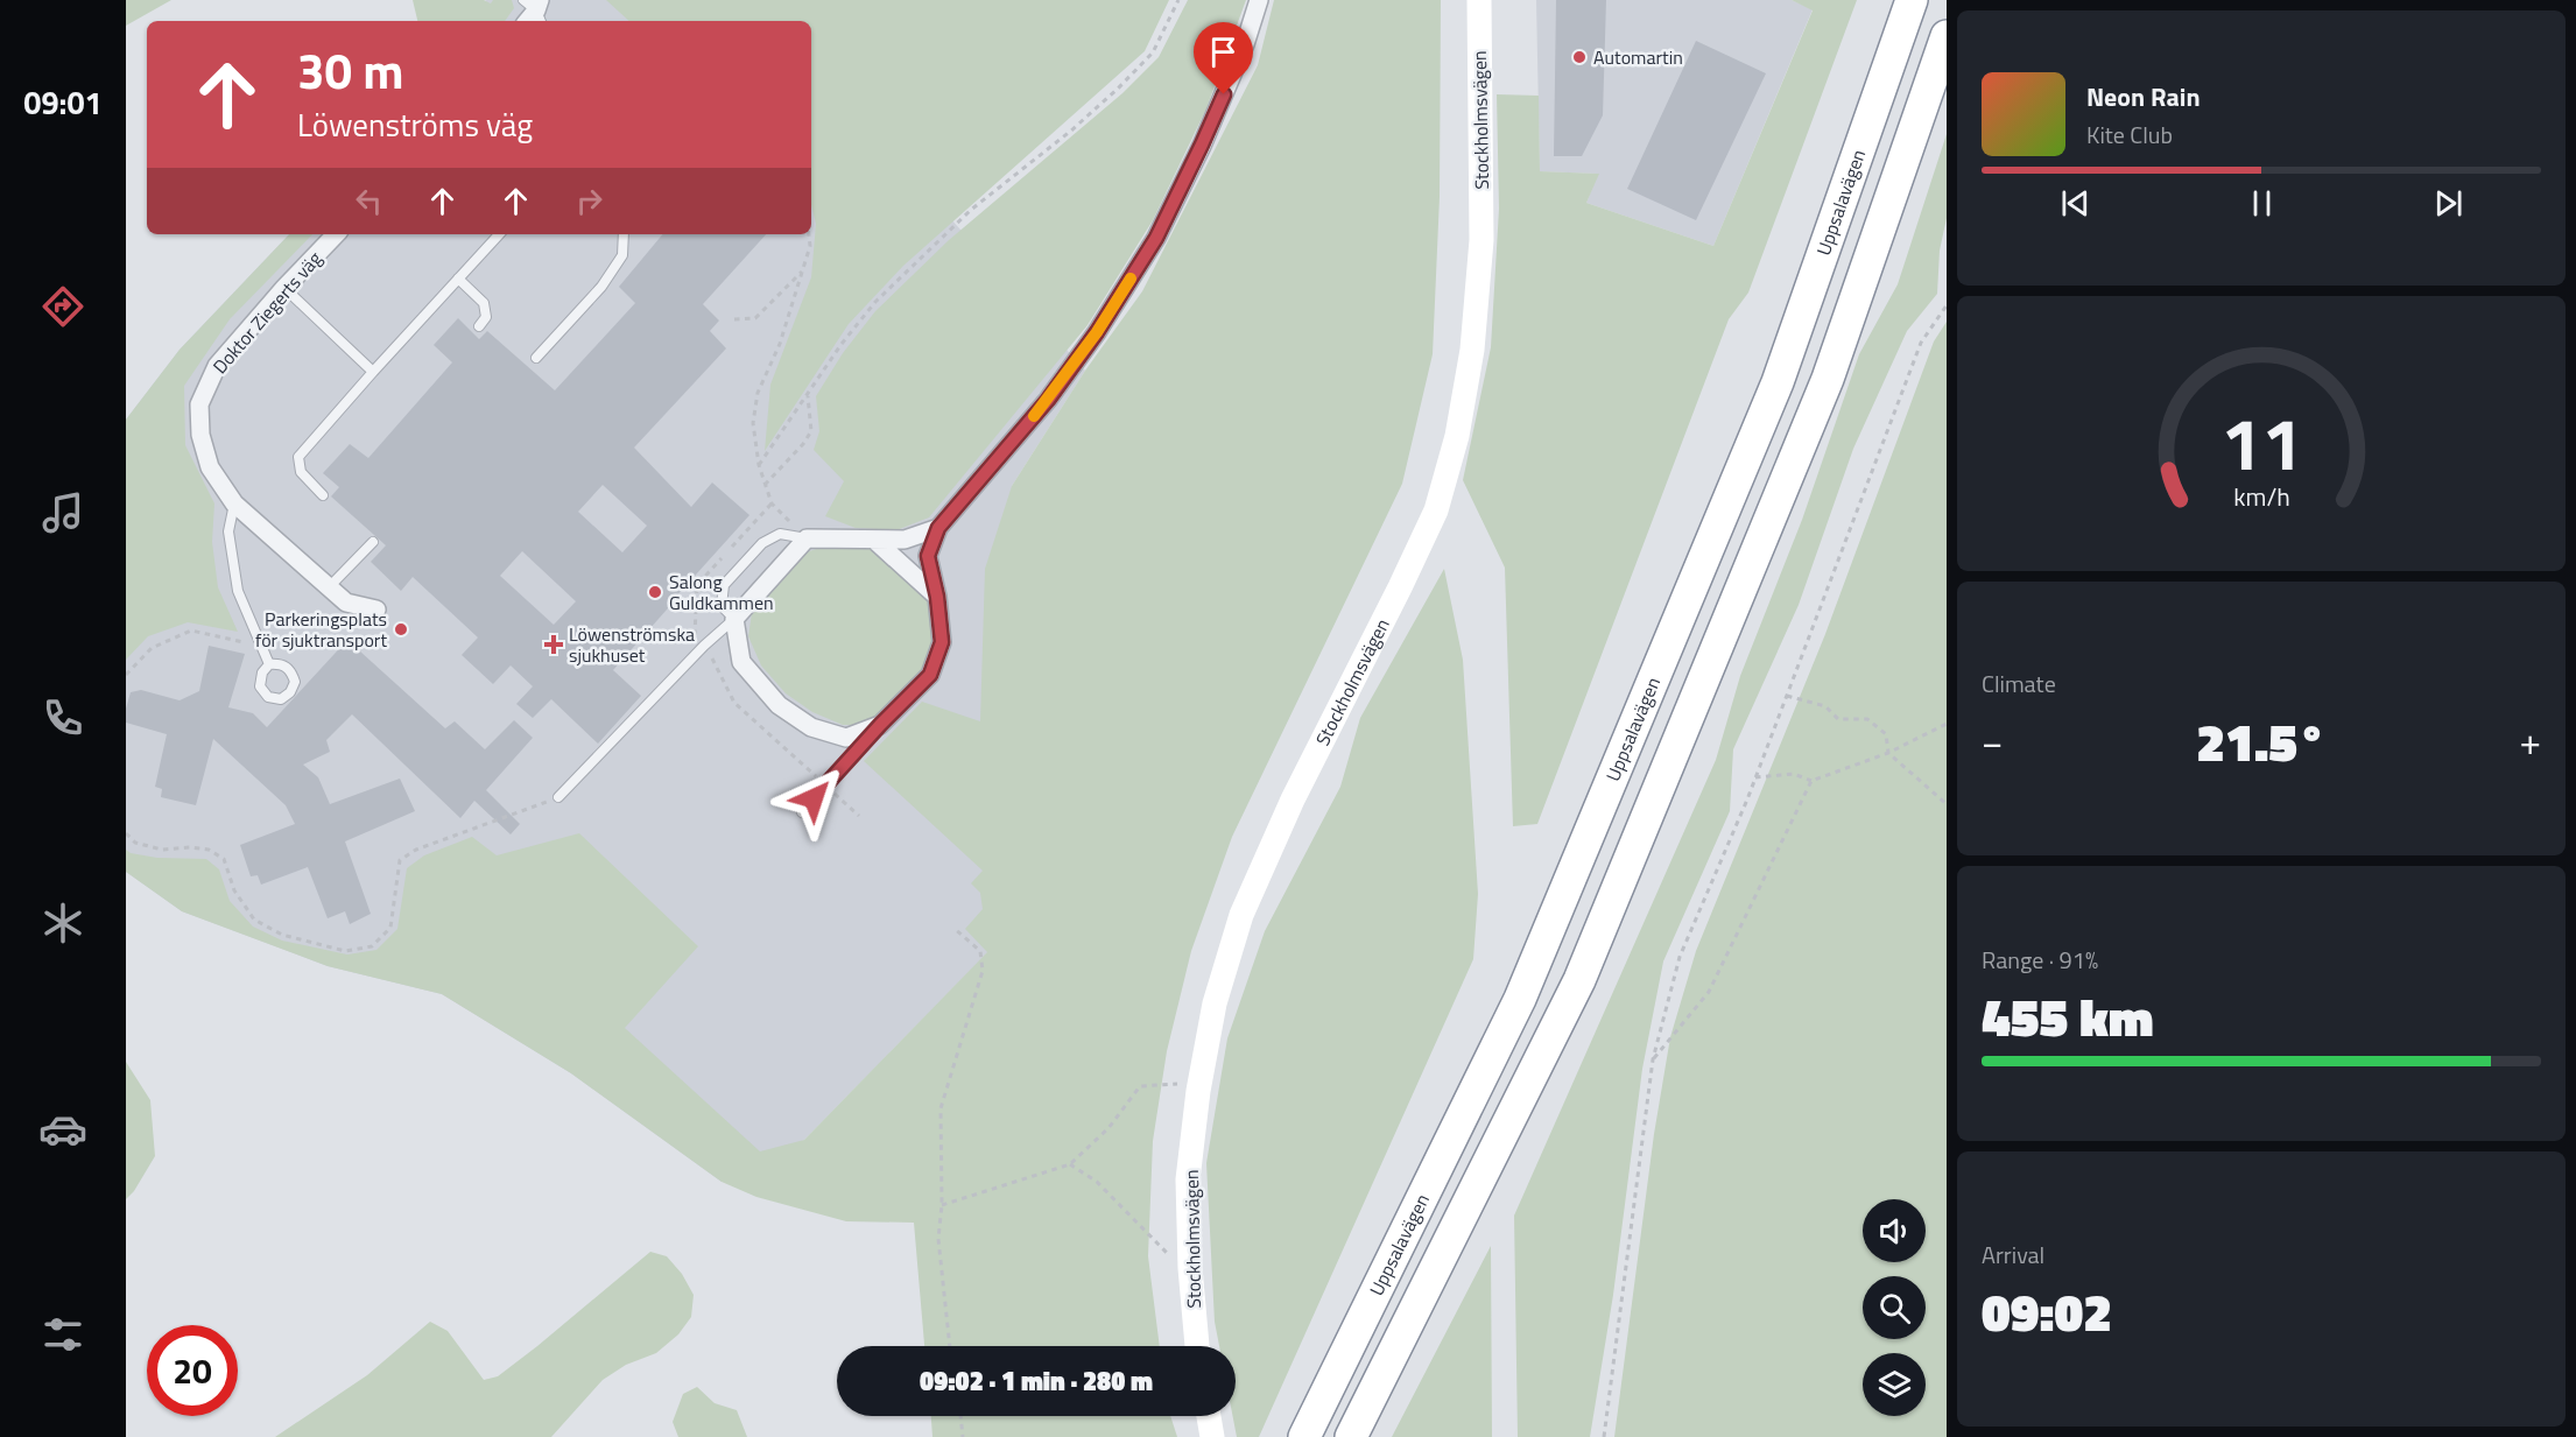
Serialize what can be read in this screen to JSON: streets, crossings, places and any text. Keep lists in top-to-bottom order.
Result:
{
  "streets": {
    "highway": ["Uppsalavägen"],
    "street": ["Stockholmsvägen", "Doktor Ziegerts väg"]
  },
  "places": {
    "other": ["Automartin", "Salong Guldkammen", "Parkeringsplats för sjuktransport"],
    "health": ["Löwenströmska sjukhuset"]
  },
  "page": {
    "tabs": "09:01",
    "turn": ["30 m", "Löwenströms väg"],
    "song": ["Neon Rain", "Kite Club"],
    "tile": [
      "Climate",
      ["Range · 91%", "455 km"],
      ["Arrival", "09:02"]
    ],
    "heat": ["−", "21.5°", "+"],
    "limit": "20",
    "trip": "09:02 · 1 min · 280 m",
    "gauge": ["11", "km/h"]
  }
}
